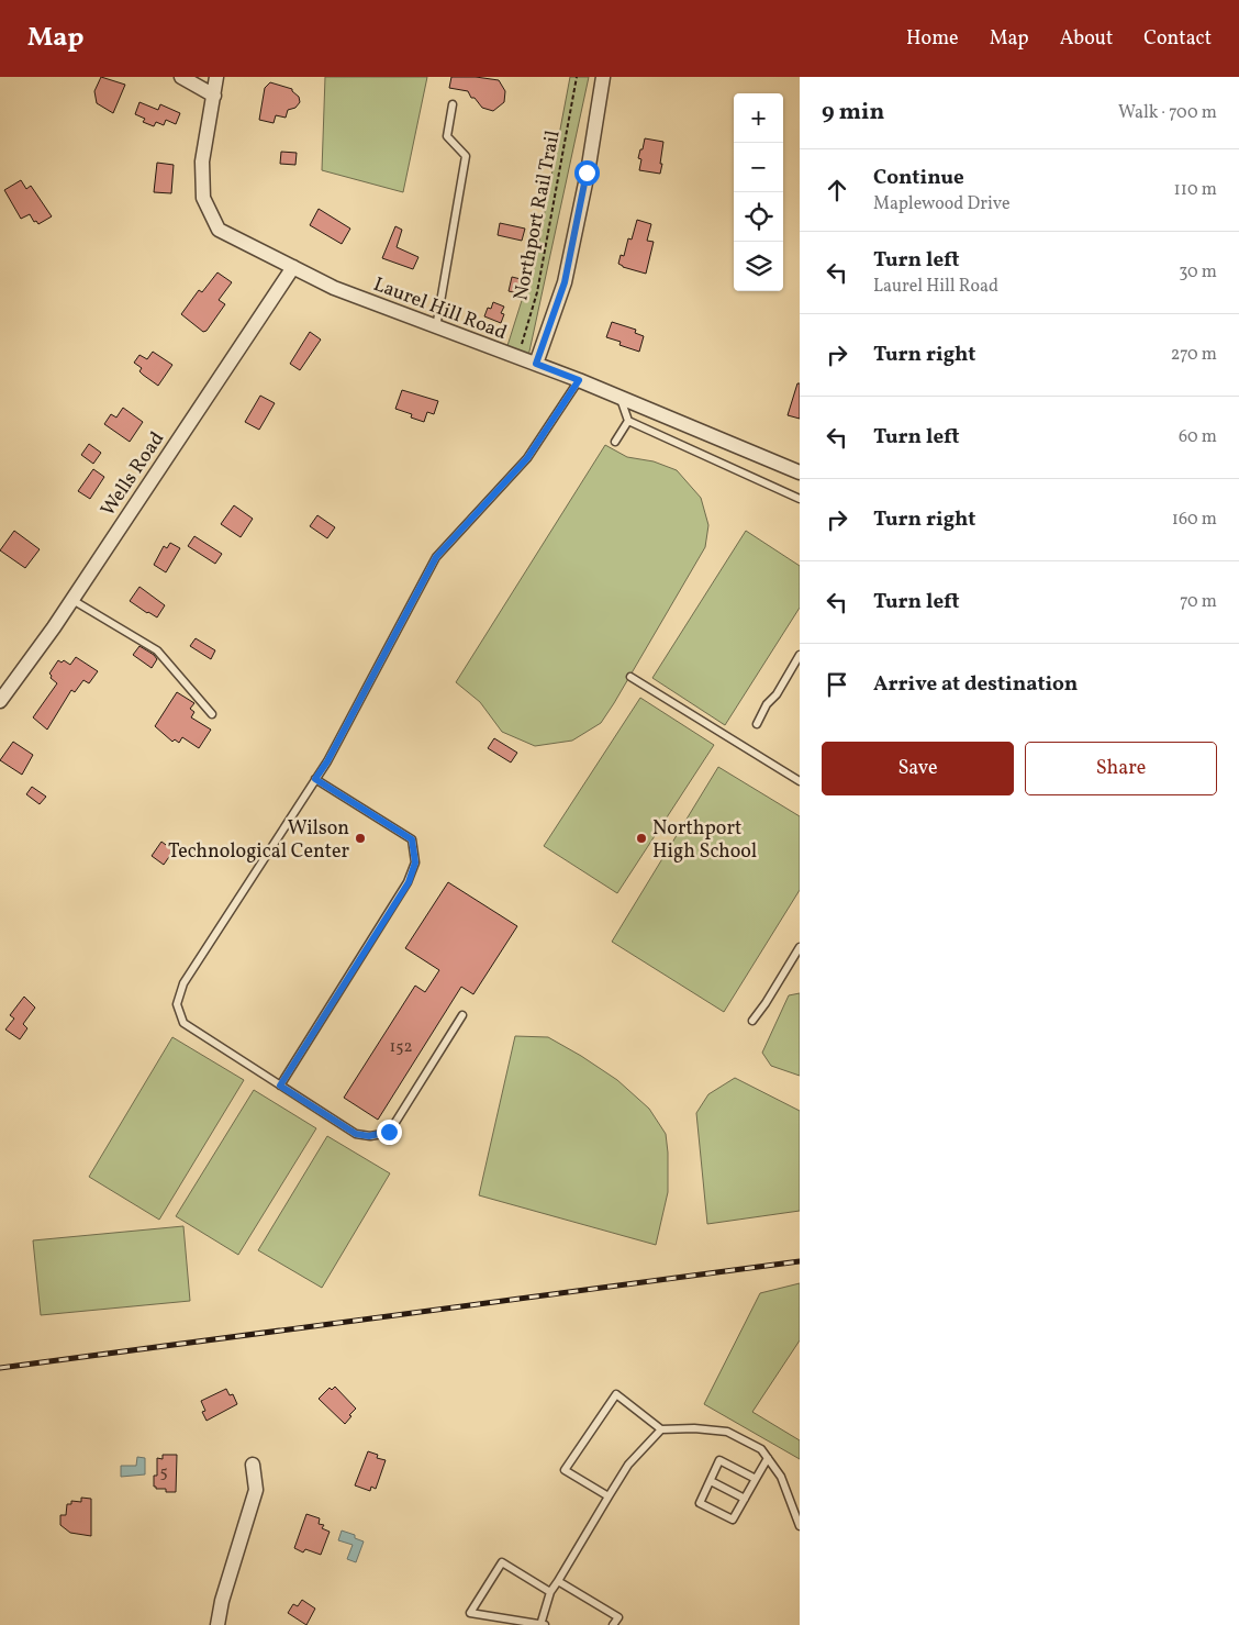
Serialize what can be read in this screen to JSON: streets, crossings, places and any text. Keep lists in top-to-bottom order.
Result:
{
  "streets": {
    "street": ["Laurel Hill Road", "Wells Road"],
    "path": ["Northport Rail Trail"]
  },
  "crossings": [
    ["Northport Rail Trail", "Laurel Hill Road"],
    ["Laurel Hill Road", "Wells Road"]
  ],
  "places": ["Wilson Technological Center", "Northport High School"],
  "house_numbers": ["152", "5"],
  "page": {
    "header": "Map",
    "nav": [
      "Home",
      "Map",
      "About",
      "Contact"
    ],
    "heading": ["9 min", "Walk · 700 m"],
    "map_buttons": ["+", "−"],
    "list": [
      ["Continue", "Maplewood Drive", "110 m"],
      ["Turn left", "Laurel Hill Road", "30 m"],
      ["Turn right", "270 m"],
      ["Turn left", "60 m"],
      ["Turn right", "160 m"],
      ["Turn left", "70 m"],
      "Arrive at destination"
    ],
    "buttons": ["Save", "Share"]
  }
}
